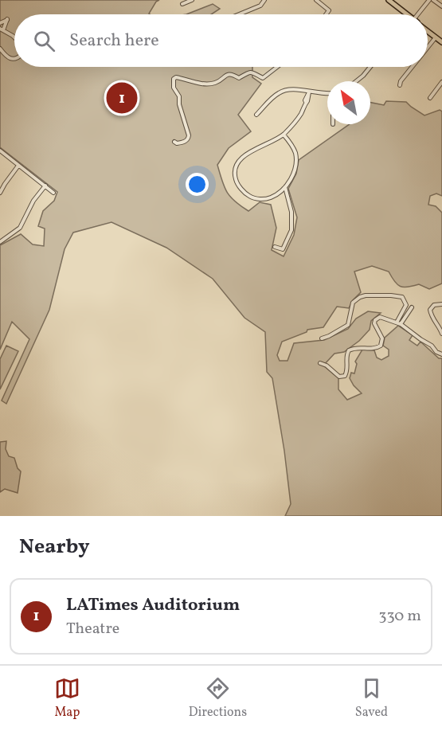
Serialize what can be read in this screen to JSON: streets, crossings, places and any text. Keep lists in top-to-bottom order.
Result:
{
  "north": "top left",
  "page": {
    "search": "Search here",
    "pins": "1",
    "heading": "Nearby",
    "list": [
      {
        "mark": "1",
        "name": "LATimes Auditorium",
        "note": "Theatre",
        "value": "330 m"
      }
    ],
    "nav": ["Map", "Directions", "Saved"]
  }
}
